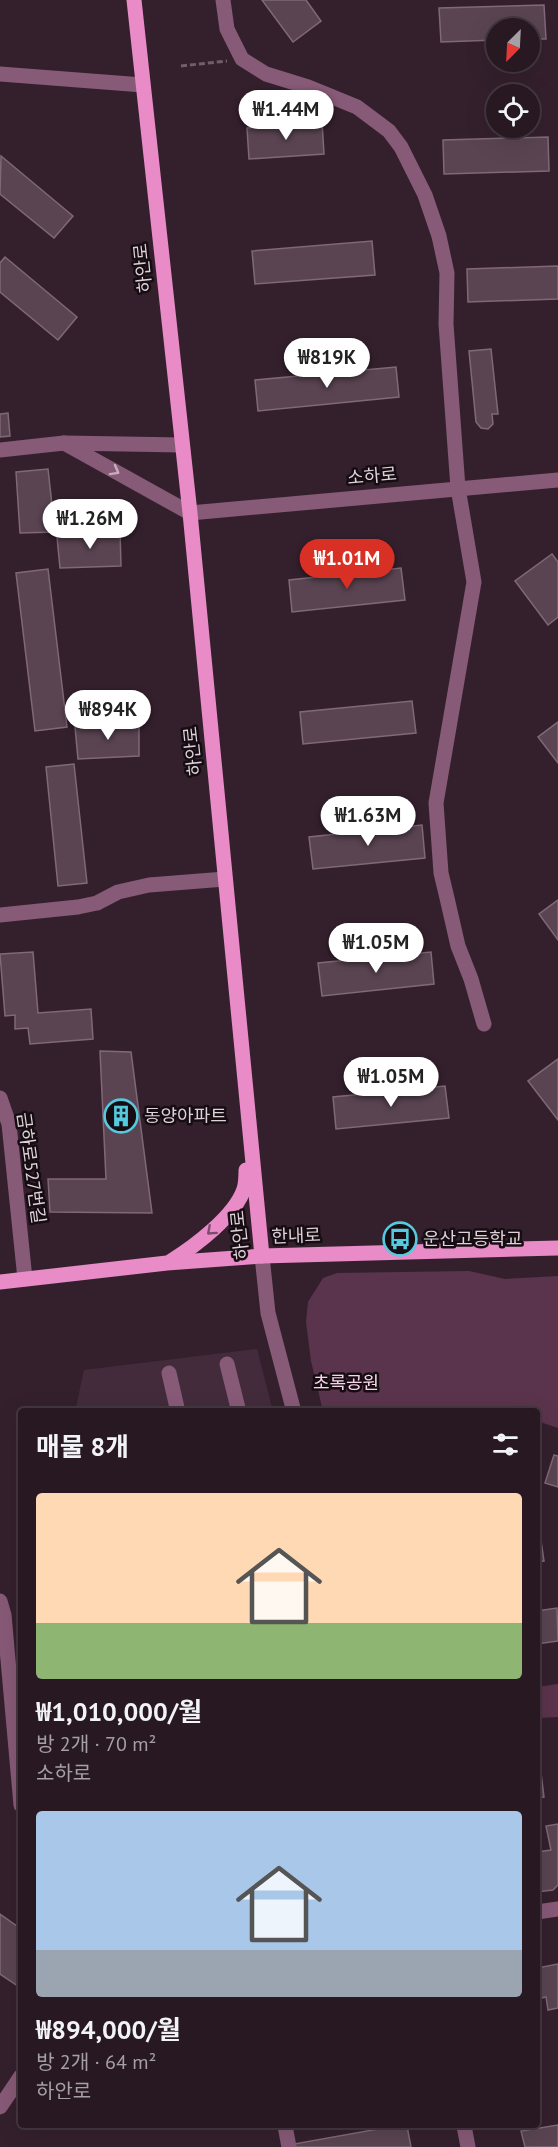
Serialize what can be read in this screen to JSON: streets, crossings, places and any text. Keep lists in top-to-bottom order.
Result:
{
  "streets": {
    "main road": ["하안로", "한내로"],
    "street": ["소하로", "금하로527번길"]
  },
  "crossings": [
    ["하안로", "소하로"],
    ["하안로", "한내로"],
    ["금하로527번길", "한내로"]
  ],
  "parks": ["초록공원"],
  "places": {
    "building": ["동양아파트"],
    "bus stop": ["운산고등학교"]
  },
  "north": "bottom left",
  "page": {
    "price": [
      "₩1.44M",
      "₩819K",
      "₩1.26M",
      "₩1.01M",
      "₩894K",
      "₩1.63M",
      "₩1.05M",
      "₩1.05M"
    ],
    "heading": "매물 8개",
    "list": [
      {
        "name": "₩1,010,000/월",
        "note": "방 2개 · 70 m² · 소하로"
      },
      {
        "name": "₩894,000/월",
        "note": "방 2개 · 64 m² · 하안로"
      }
    ]
  }
}
